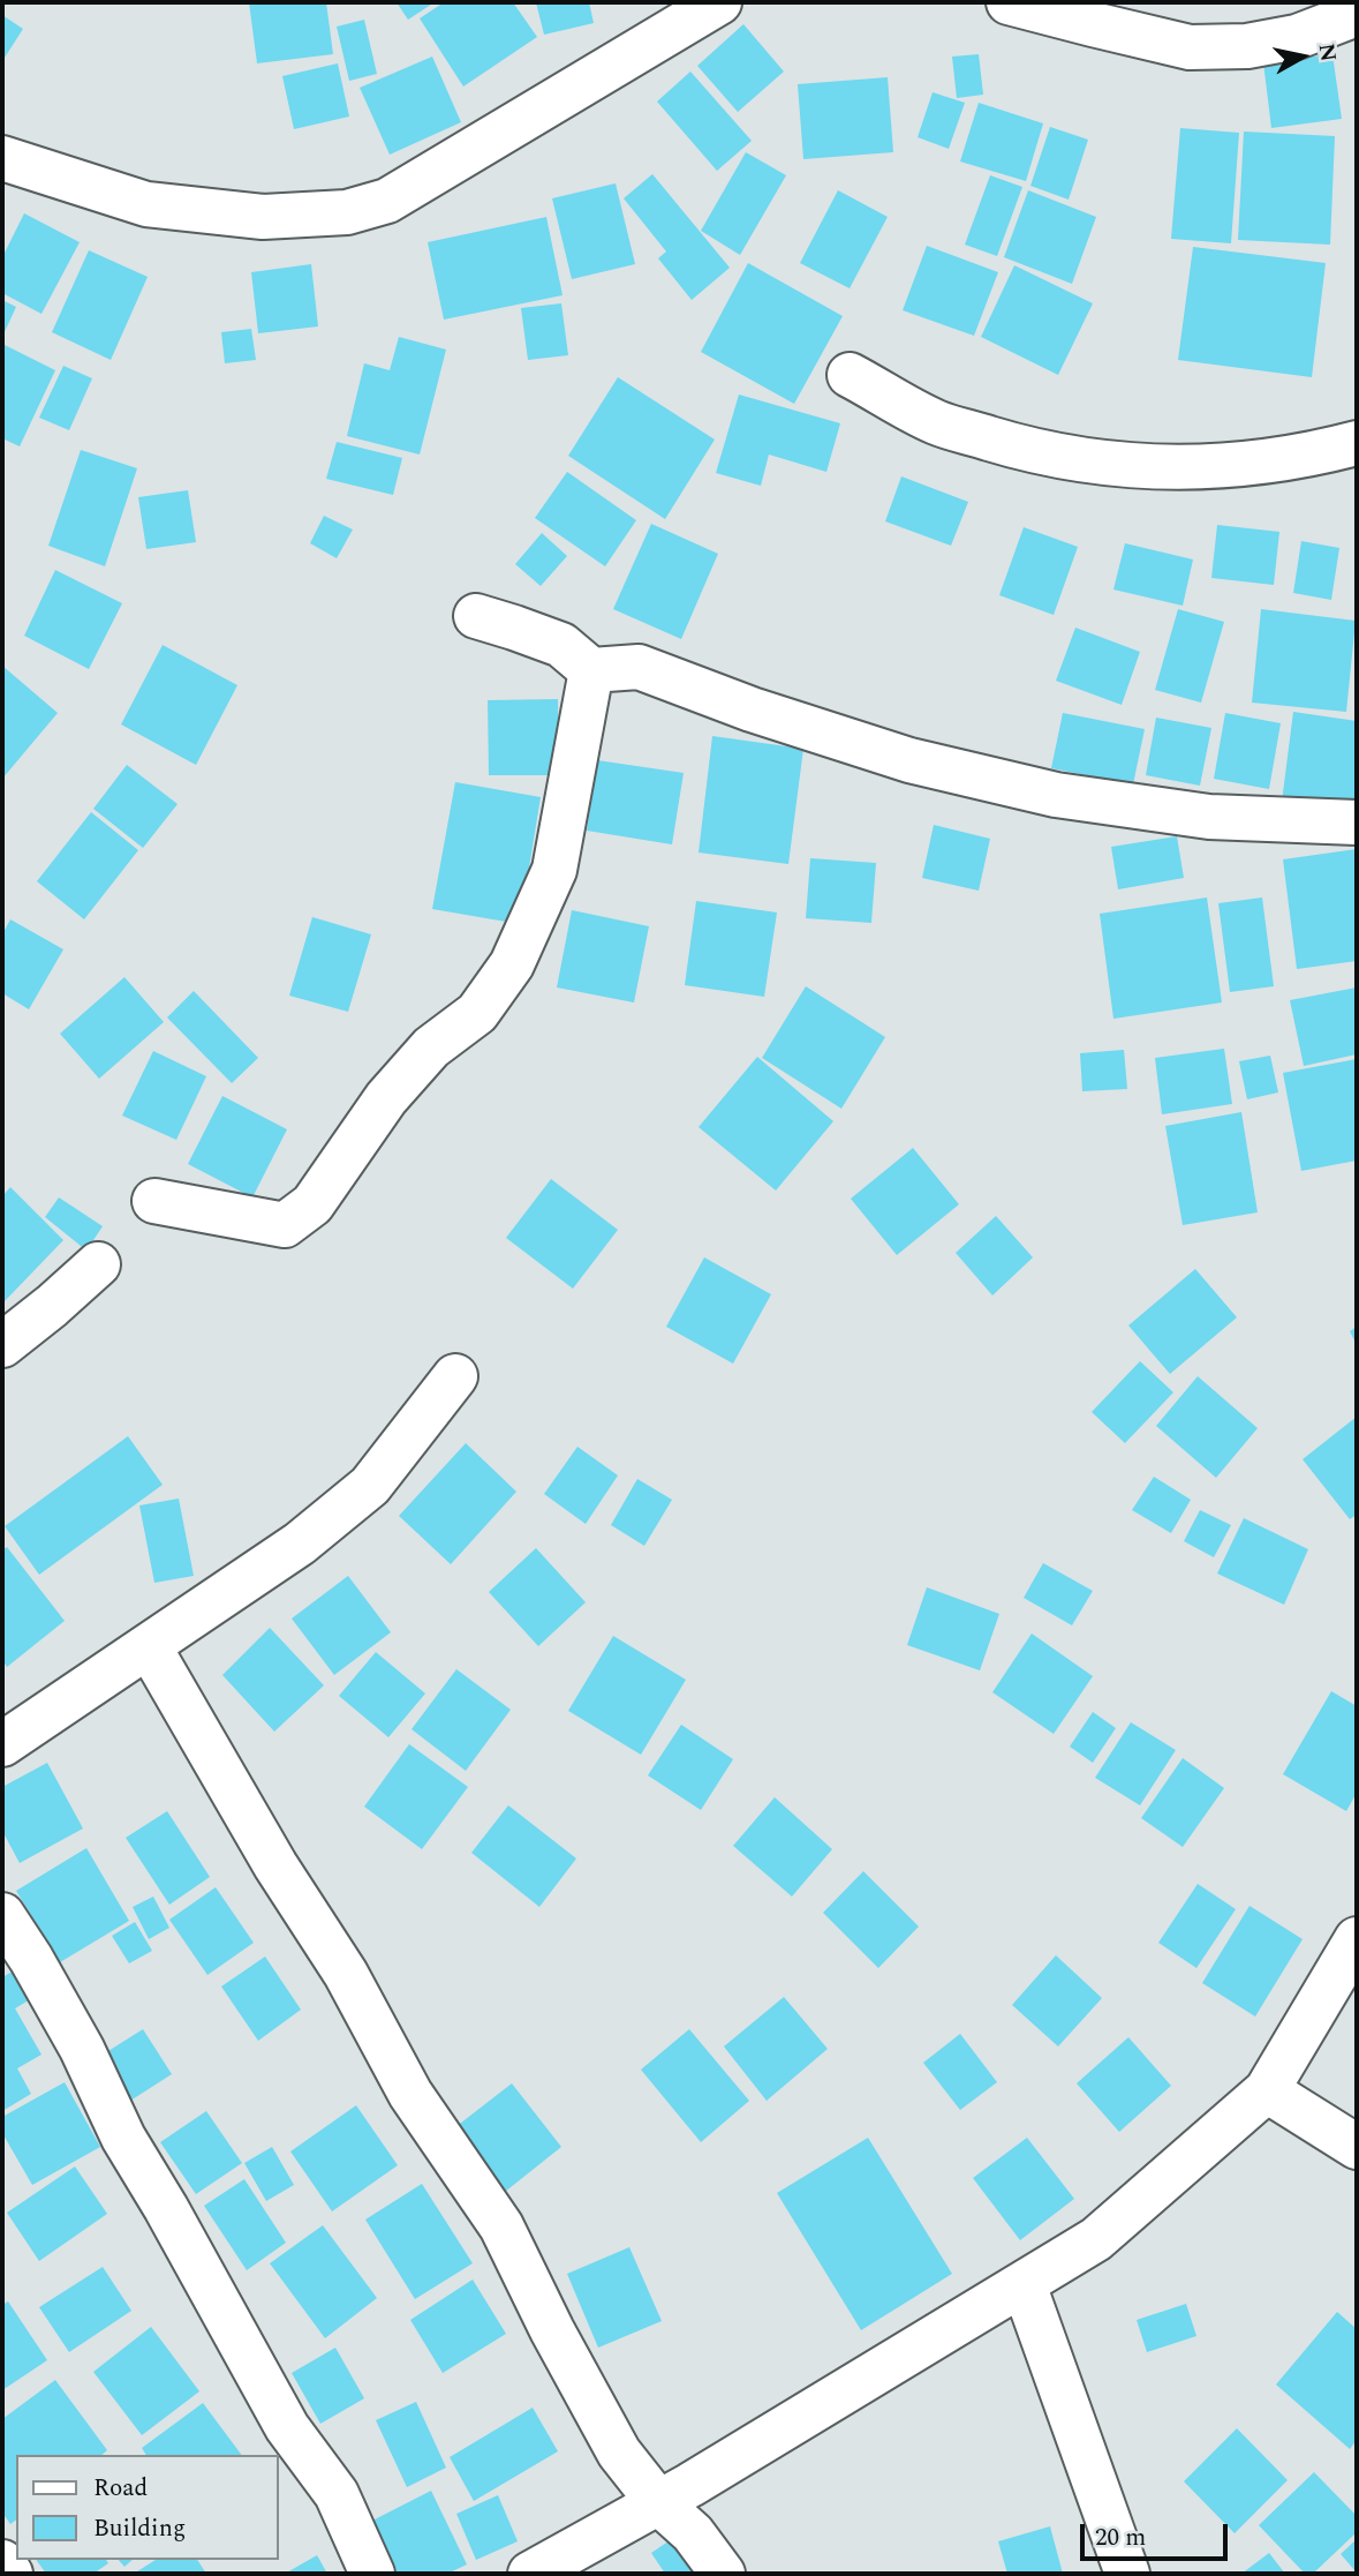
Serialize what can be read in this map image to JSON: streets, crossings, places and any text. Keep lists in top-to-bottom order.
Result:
{
  "legend": ["Road", "Building"],
  "scale_bar": "20 m",
  "north": "right"
}
